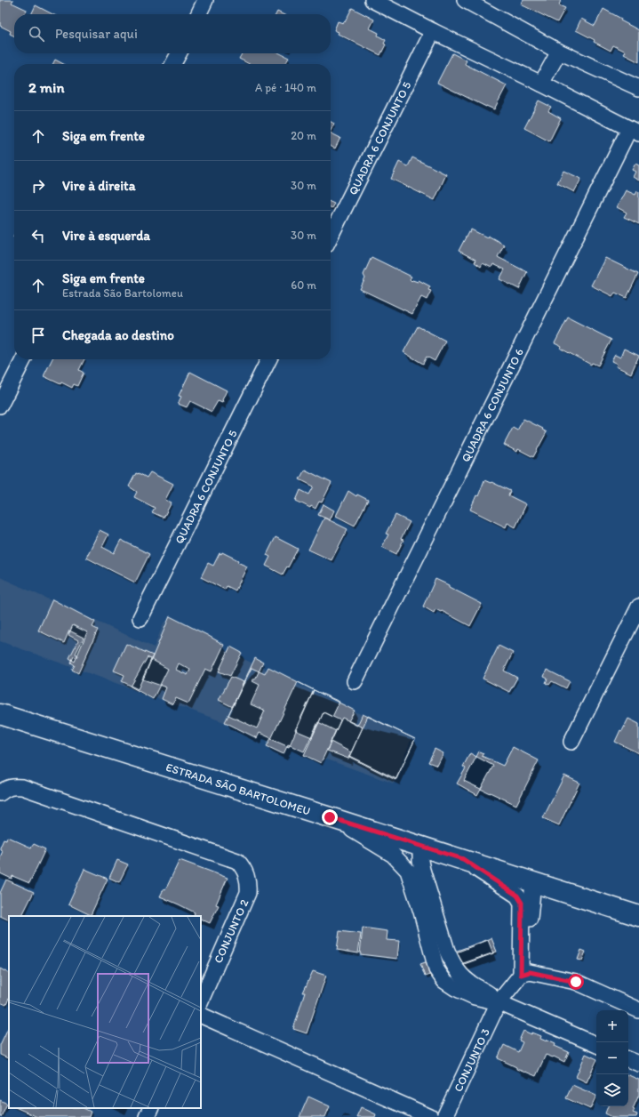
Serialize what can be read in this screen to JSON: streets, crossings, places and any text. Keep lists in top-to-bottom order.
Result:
{
  "streets": {
    "street": [
      "QUADRA 6 CONJUNTO 5",
      "QUADRA 6 CONJUNTO 6",
      "ESTRADA SÃO BARTOLOMEU",
      "CONJUNTO 2",
      "CONJUNTO 3"
    ]
  },
  "page": {
    "search": "Pesquisar aqui",
    "heading": ["2 min", "A pé · 140 m"],
    "list": [
      ["Siga em frente", "20 m"],
      ["Vire à direita", "30 m"],
      ["Vire à esquerda", "30 m"],
      ["Siga em frente", "Estrada São Bartolomeu", "60 m"],
      "Chegada ao destino"
    ],
    "map_buttons": ["+", "−"]
  }
}
